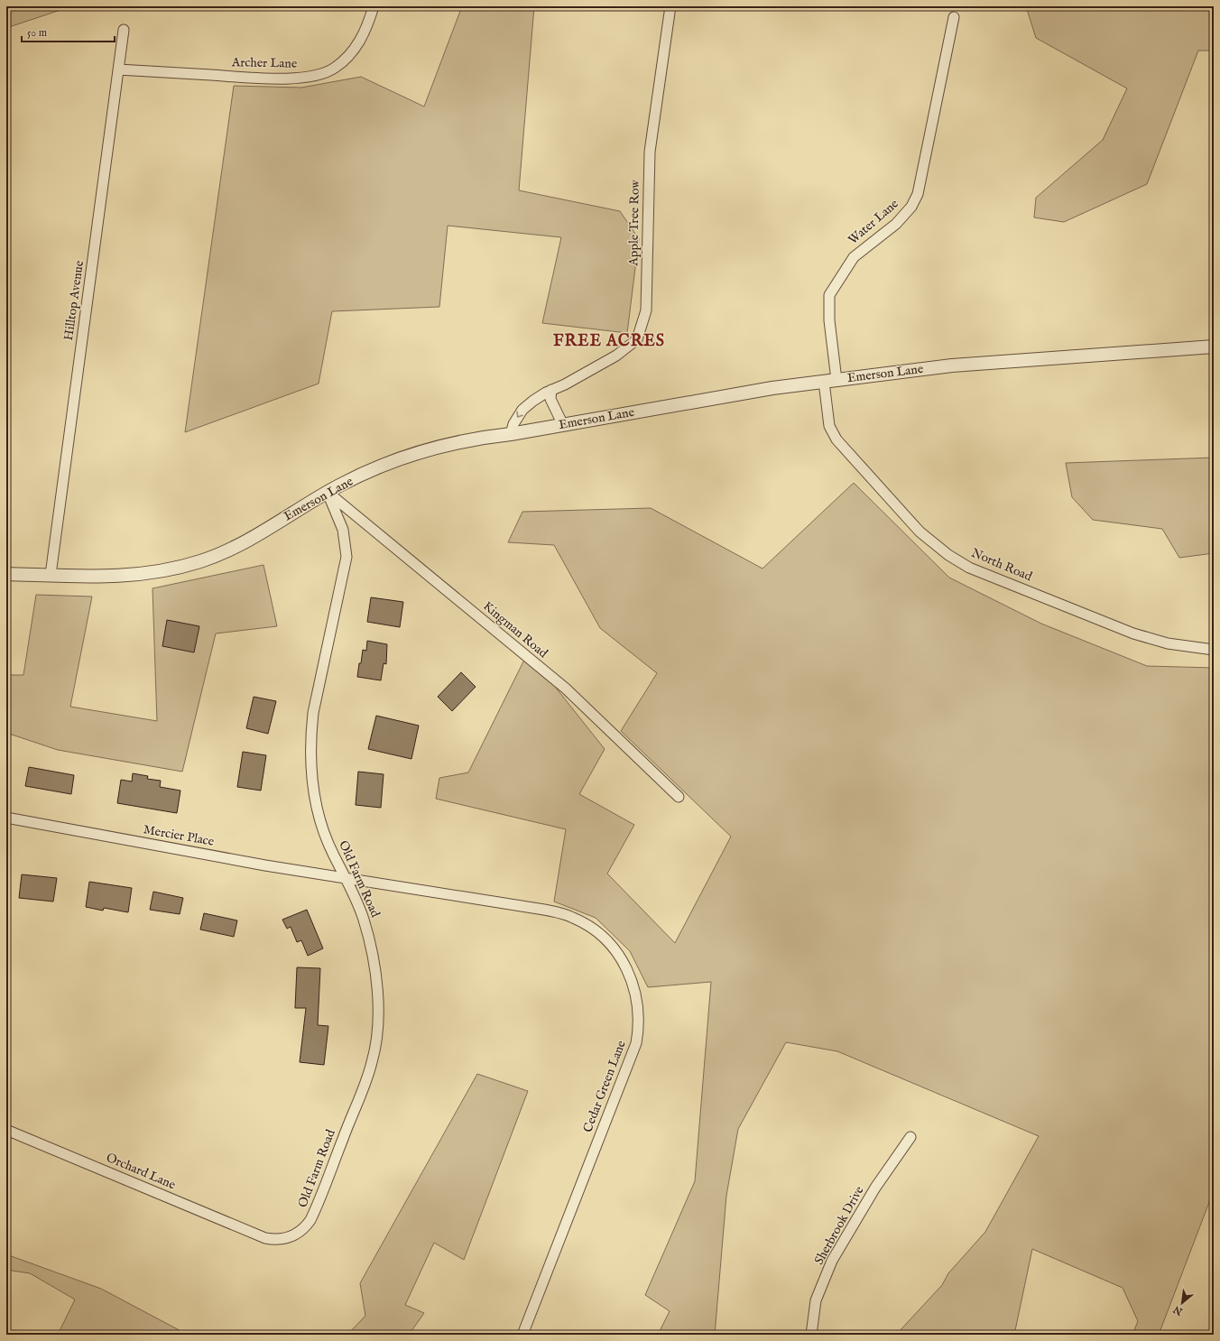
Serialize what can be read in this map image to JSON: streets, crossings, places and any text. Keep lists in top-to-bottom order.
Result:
{
  "streets": {
    "street": [
      "Archer Lane",
      "Water Lane",
      "Apple Tree Row",
      "Hilltop Avenue",
      "Emerson Lane",
      "North Road",
      "Kingman Road",
      "Mercier Place",
      "Old Farm Road",
      "Cedar Green Lane",
      "Orchard Lane",
      "Sherbrook Drive"
    ]
  },
  "crossings": [
    ["Archer Lane", "Hilltop Avenue"],
    ["Water Lane", "Emerson Lane"],
    ["Water Lane", "North Road"],
    ["Apple Tree Row", "Emerson Lane"],
    ["Hilltop Avenue", "Emerson Lane"],
    ["Emerson Lane", "North Road"],
    ["Emerson Lane", "Kingman Road"],
    ["Emerson Lane", "Old Farm Road"],
    ["Kingman Road", "Old Farm Road"],
    ["Mercier Place", "Old Farm Road"],
    ["Mercier Place", "Cedar Green Lane"],
    ["Old Farm Road", "Cedar Green Lane"],
    ["Old Farm Road", "Orchard Lane"]
  ],
  "districts": ["FREE ACRES"],
  "scale_bar": "50 m",
  "north": "bottom left"
}
